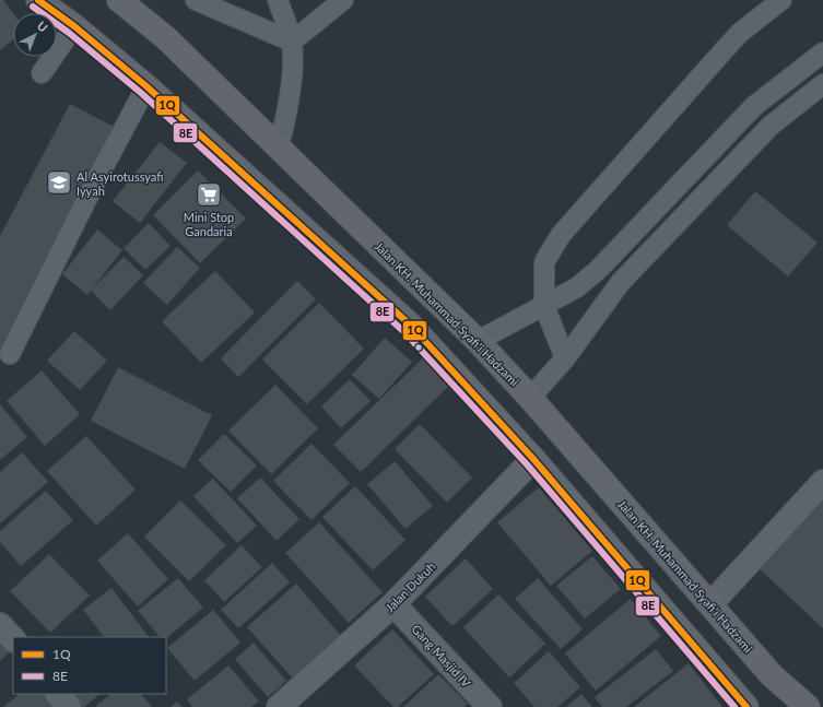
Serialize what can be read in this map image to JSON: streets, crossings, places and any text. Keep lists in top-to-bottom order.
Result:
{
  "streets": {
    "main road": ["Jalan KH. Muhammad Syafi'i Hadzami"],
    "street": ["Jalan Dukuh", "Gang Masjid IV"]
  },
  "crossings": [
    ["Jalan Dukuh", "Gang Masjid IV"]
  ],
  "places": {
    "school or university": ["Al Asyirotussyafi Iyyah"],
    "supermarket": ["Mini Stop Gandaria"]
  },
  "lines": ["transit line 1Q", "transit line 8E"],
  "legend": ["1Q", "8E"],
  "north": "top right"
}
